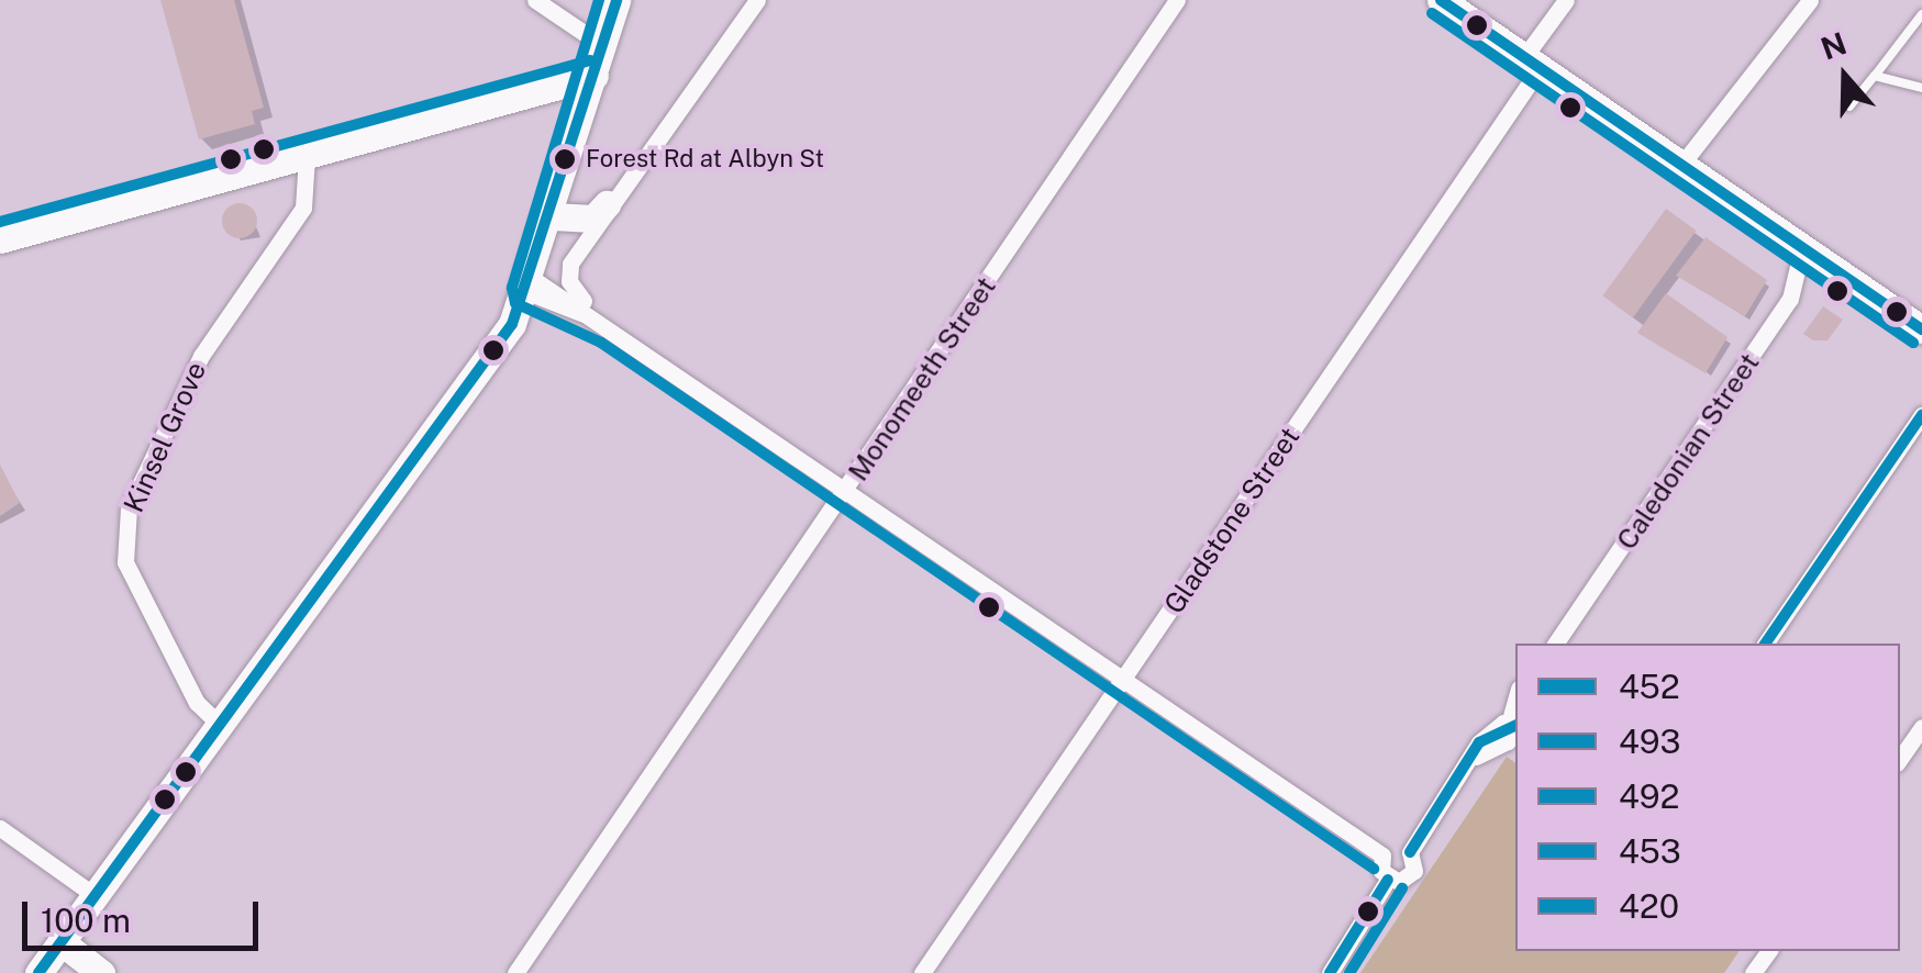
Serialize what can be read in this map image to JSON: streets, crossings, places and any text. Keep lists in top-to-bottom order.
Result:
{
  "streets": {
    "street": [
      "Monomeeth Street",
      "Kinsel Grove",
      "Caledonian Street",
      "Gladstone Street"
    ]
  },
  "places": ["Forest Rd at Albyn St"],
  "lines": [
    "transit line 452",
    "transit line 493",
    "transit line 420",
    "transit line 492",
    "transit line 453"
  ],
  "legend": [
    "452",
    "493",
    "492",
    "453",
    "420"
  ],
  "scale_bar": "100 m",
  "north": "top"
}
